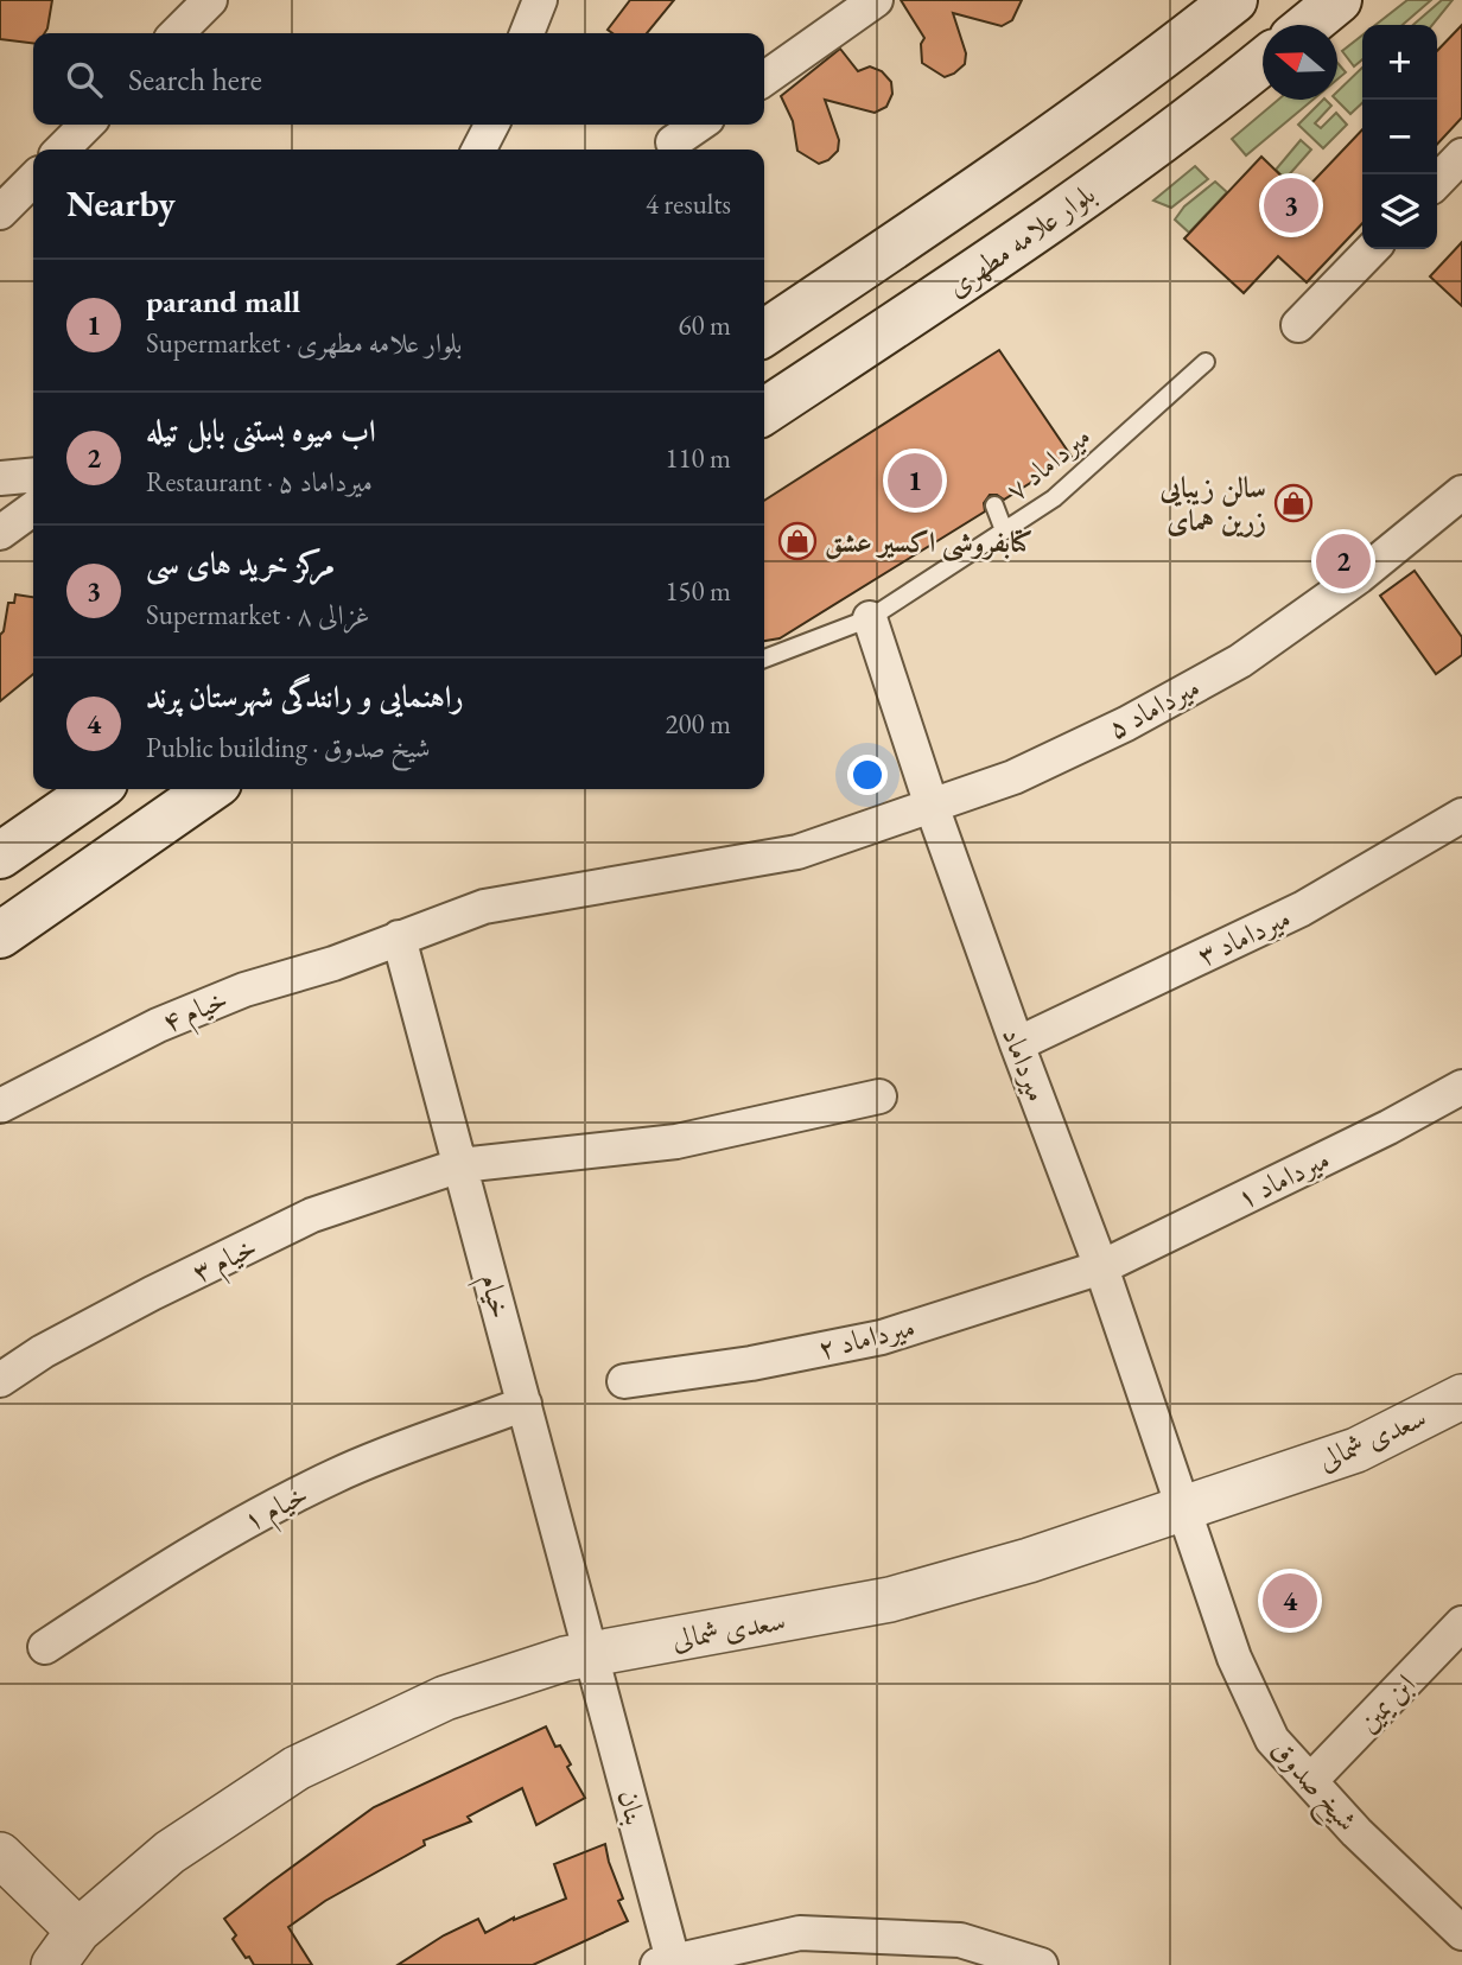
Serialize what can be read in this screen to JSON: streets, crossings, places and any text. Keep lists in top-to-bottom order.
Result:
{
  "streets": {
    "main road": ["بلوار علامه مطهری"],
    "street": [
      "میرداماد ۵",
      "میرداماد ۳",
      "خیام ۴",
      "میرداماد",
      "میرداماد ۱",
      "خیام ۳",
      "خیام",
      "میرداماد ۲",
      "سعدی شمالی",
      "خیام ۱",
      "ابن یمین",
      "شیخ صدوق",
      "بنان"
    ],
    "lane": ["میرداماد ۷"]
  },
  "crossings": [
    ["میرداماد ۷", "میرداماد"],
    ["میرداماد ۵", "خیام ۴"],
    ["میرداماد ۵", "میرداماد"],
    ["میرداماد ۵", "خیام"],
    ["میرداماد ۳", "میرداماد"],
    ["خیام ۴", "خیام"],
    ["میرداماد", "میرداماد ۱"],
    ["میرداماد", "میرداماد ۲"],
    ["میرداماد", "سعدی شمالی"],
    ["میرداماد", "شیخ صدوق"],
    ["میرداماد ۱", "میرداماد ۲"],
    ["خیام ۳", "خیام"],
    ["خیام", "سعدی شمالی"],
    ["خیام", "خیام ۱"],
    ["خیام", "بنان"],
    ["سعدی شمالی", "شیخ صدوق"],
    ["سعدی شمالی", "بنان"],
    ["ابن یمین", "شیخ صدوق"]
  ],
  "places": {
    "shop": ["سالن زیبایی زرین همای", "کتابفروشی اکسیر عشق"]
  },
  "north": "left",
  "page": {
    "map_buttons": ["+", "−"],
    "search": "Search here",
    "heading": ["Nearby", "4 results"],
    "pins": [
      "3",
      "1",
      "2",
      "4"
    ],
    "list": [
      {
        "mark": "1",
        "name": "parand mall",
        "note": "Supermarket · بلوار علامه مطهری",
        "value": "60 m"
      },
      {
        "mark": "2",
        "name": "اب میوه بستنی بابل تیله",
        "note": "Restaurant · میرداماد ۵",
        "value": "110 m"
      },
      {
        "mark": "3",
        "name": "مرکز خرید های سی",
        "note": "Supermarket · غزالی ۸",
        "value": "150 m"
      },
      {
        "mark": "4",
        "name": "راهنمایی و رانندگی شهرستان پرند",
        "note": "Public building · شیخ صدوق",
        "value": "200 m"
      }
    ]
  }
}
